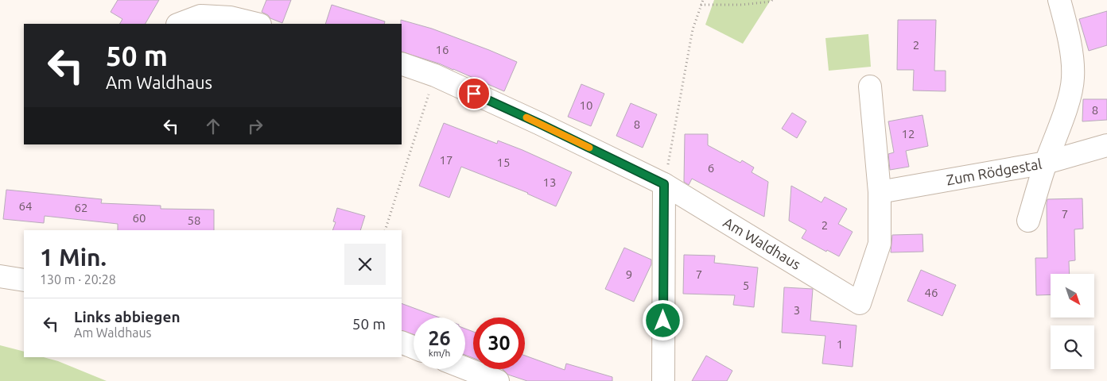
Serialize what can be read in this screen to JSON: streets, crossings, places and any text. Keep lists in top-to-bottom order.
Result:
{
  "streets": {
    "street": ["Zum Rödgestal", "Am Waldhaus"]
  },
  "crossings": [
    ["Zum Rödgestal", "Am Waldhaus"]
  ],
  "house_numbers": [
    "2",
    "16",
    "10",
    "8",
    "8",
    "12",
    "17",
    "15",
    "6",
    "13",
    "64",
    "62",
    "7",
    "60",
    "58",
    "2",
    "9",
    "7",
    "5",
    "46",
    "3",
    "1"
  ],
  "north": "bottom right",
  "page": {
    "turn": ["50 m", "Am Waldhaus"],
    "heading": ["1 Min.", "130 m · 20:28"],
    "list": [
      {
        "name": "Links abbiegen",
        "note": "Am Waldhaus",
        "value": "50 m"
      }
    ],
    "speed": "26 km/h",
    "limit": "30"
  }
}
